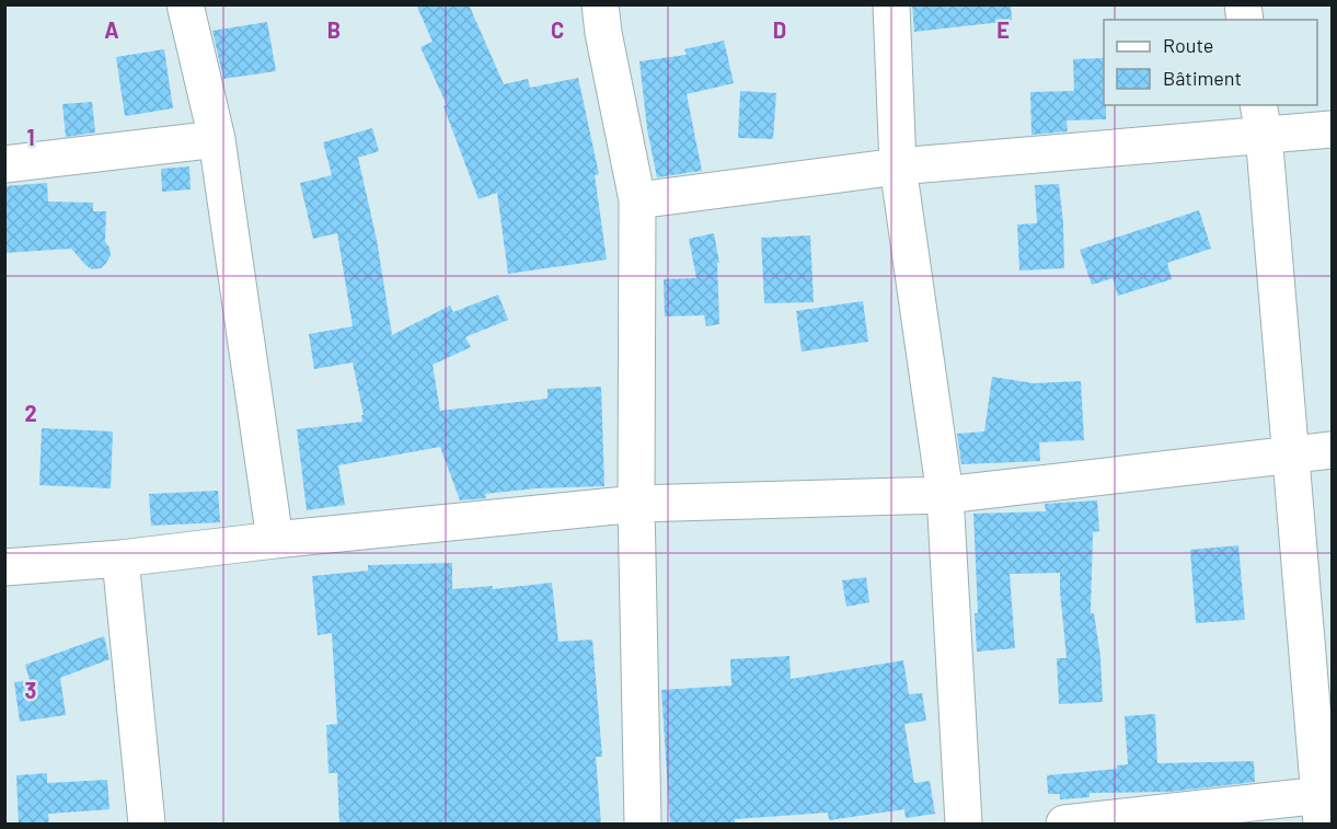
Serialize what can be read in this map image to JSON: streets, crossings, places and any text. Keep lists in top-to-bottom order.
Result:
{
  "legend": ["Route", "Bâtiment"],
  "grid": {
    "columns": [
      "A",
      "B",
      "C",
      "D",
      "E"
    ],
    "rows": ["1", "2", "3"]
  }
}
